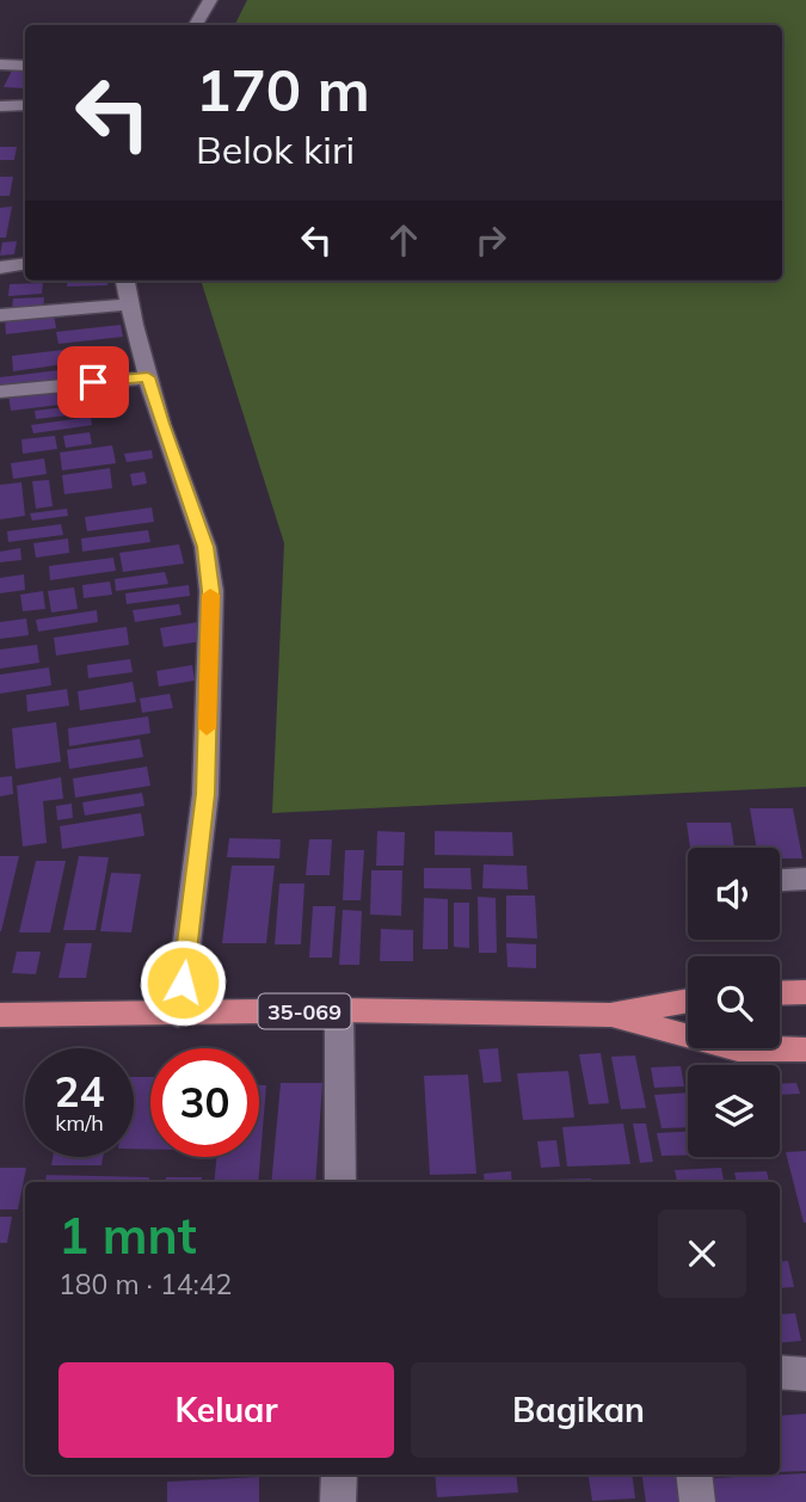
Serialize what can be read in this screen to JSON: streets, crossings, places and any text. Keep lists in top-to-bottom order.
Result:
{
  "streets": {
    "main road": ["35-069"]
  },
  "page": {
    "turn": ["170 m", "Belok kiri"],
    "speed": "24 km/h",
    "limit": "30",
    "heading": ["1 mnt", "180 m · 14:42"],
    "buttons": ["Keluar", "Bagikan"]
  }
}
